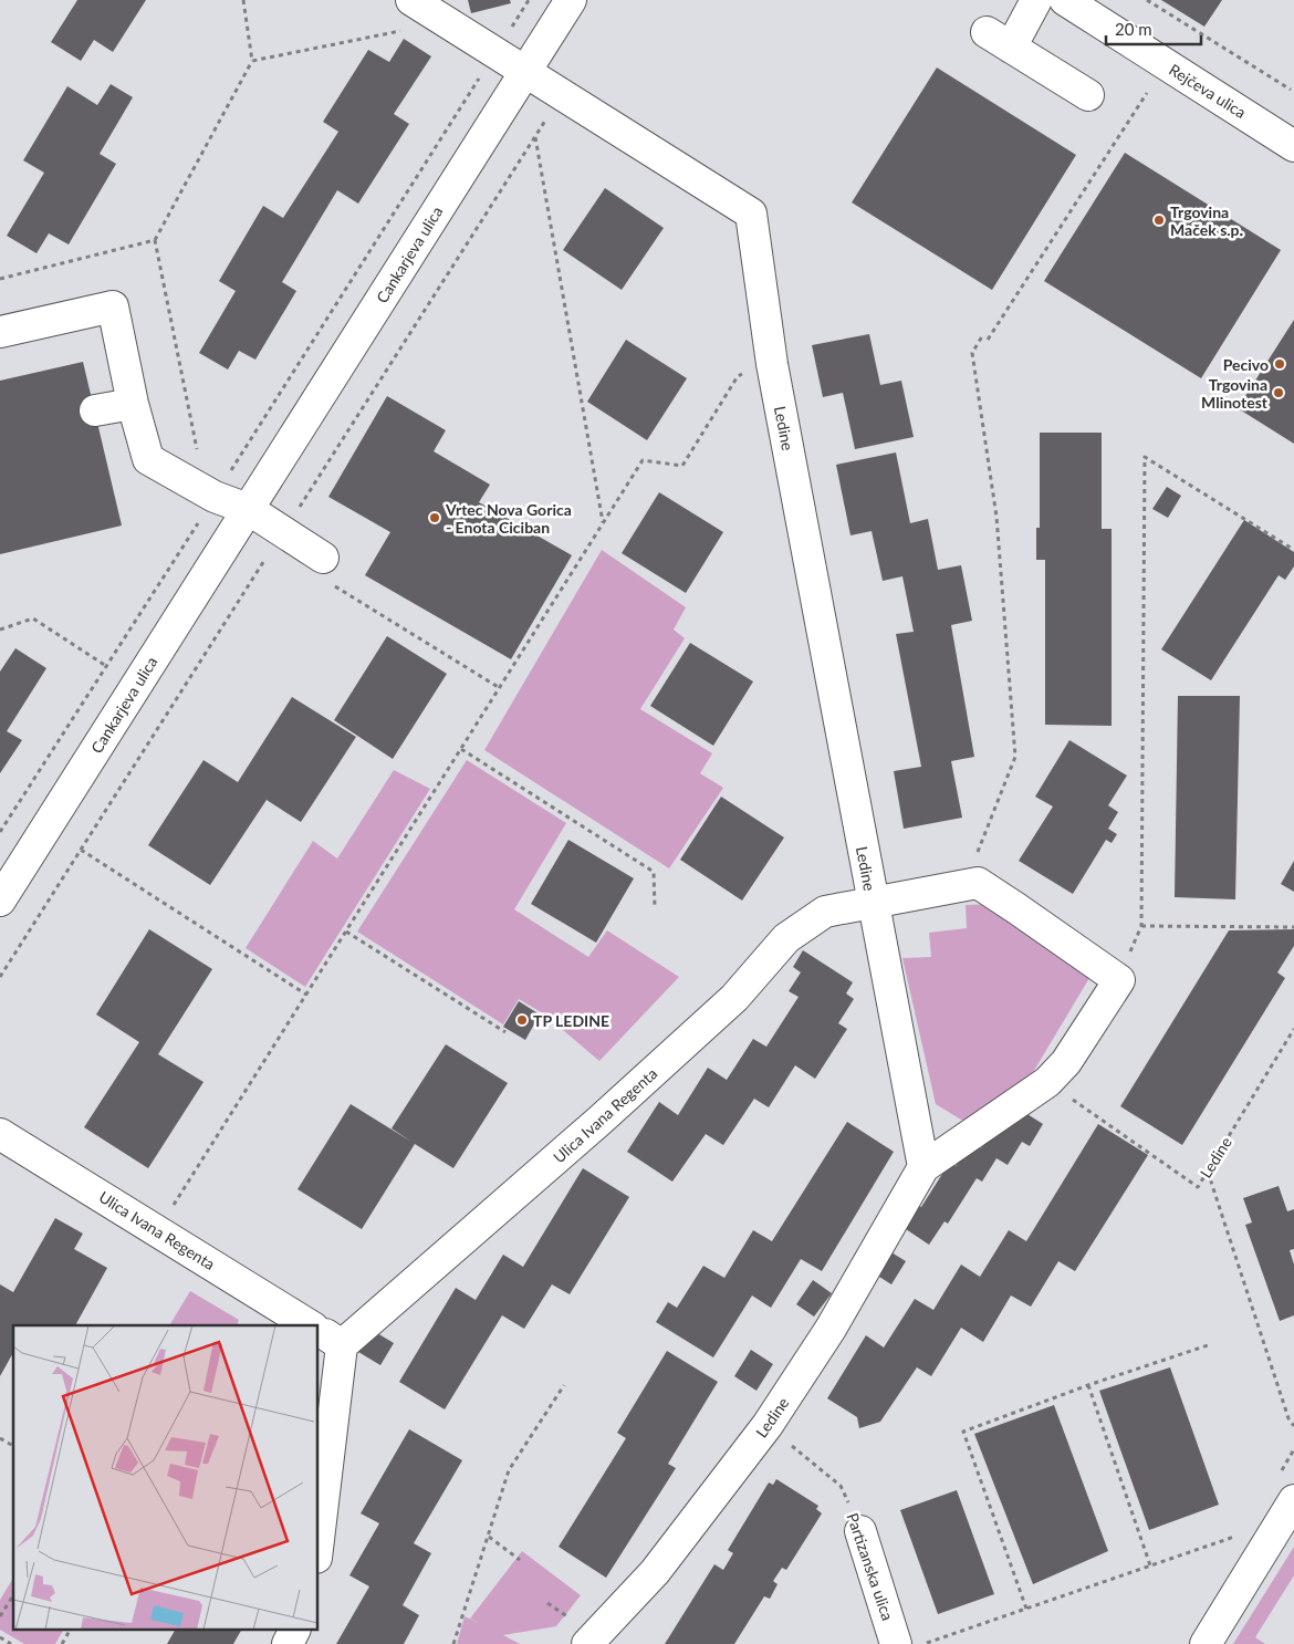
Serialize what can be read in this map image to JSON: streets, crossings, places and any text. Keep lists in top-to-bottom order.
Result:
{
  "streets": {
    "street": [
      "Rejčeva ulica",
      "Cankarjeva ulica",
      "Ledine",
      "Ulica Ivana Regenta",
      "Partizanska ulica"
    ]
  },
  "crossings": [
    ["Cankarjeva ulica", "Ledine"],
    ["Ledine", "Ulica Ivana Regenta"],
    ["Ledine", "Partizanska ulica"]
  ],
  "places": [
    "Trgovina Maček s.p.",
    "Pecivo",
    "Trgovina Mlinotest",
    "Vrtec Nova Gorica - Enota Ciciban",
    "TP LEDINE"
  ],
  "scale_bar": "20 m"
}
